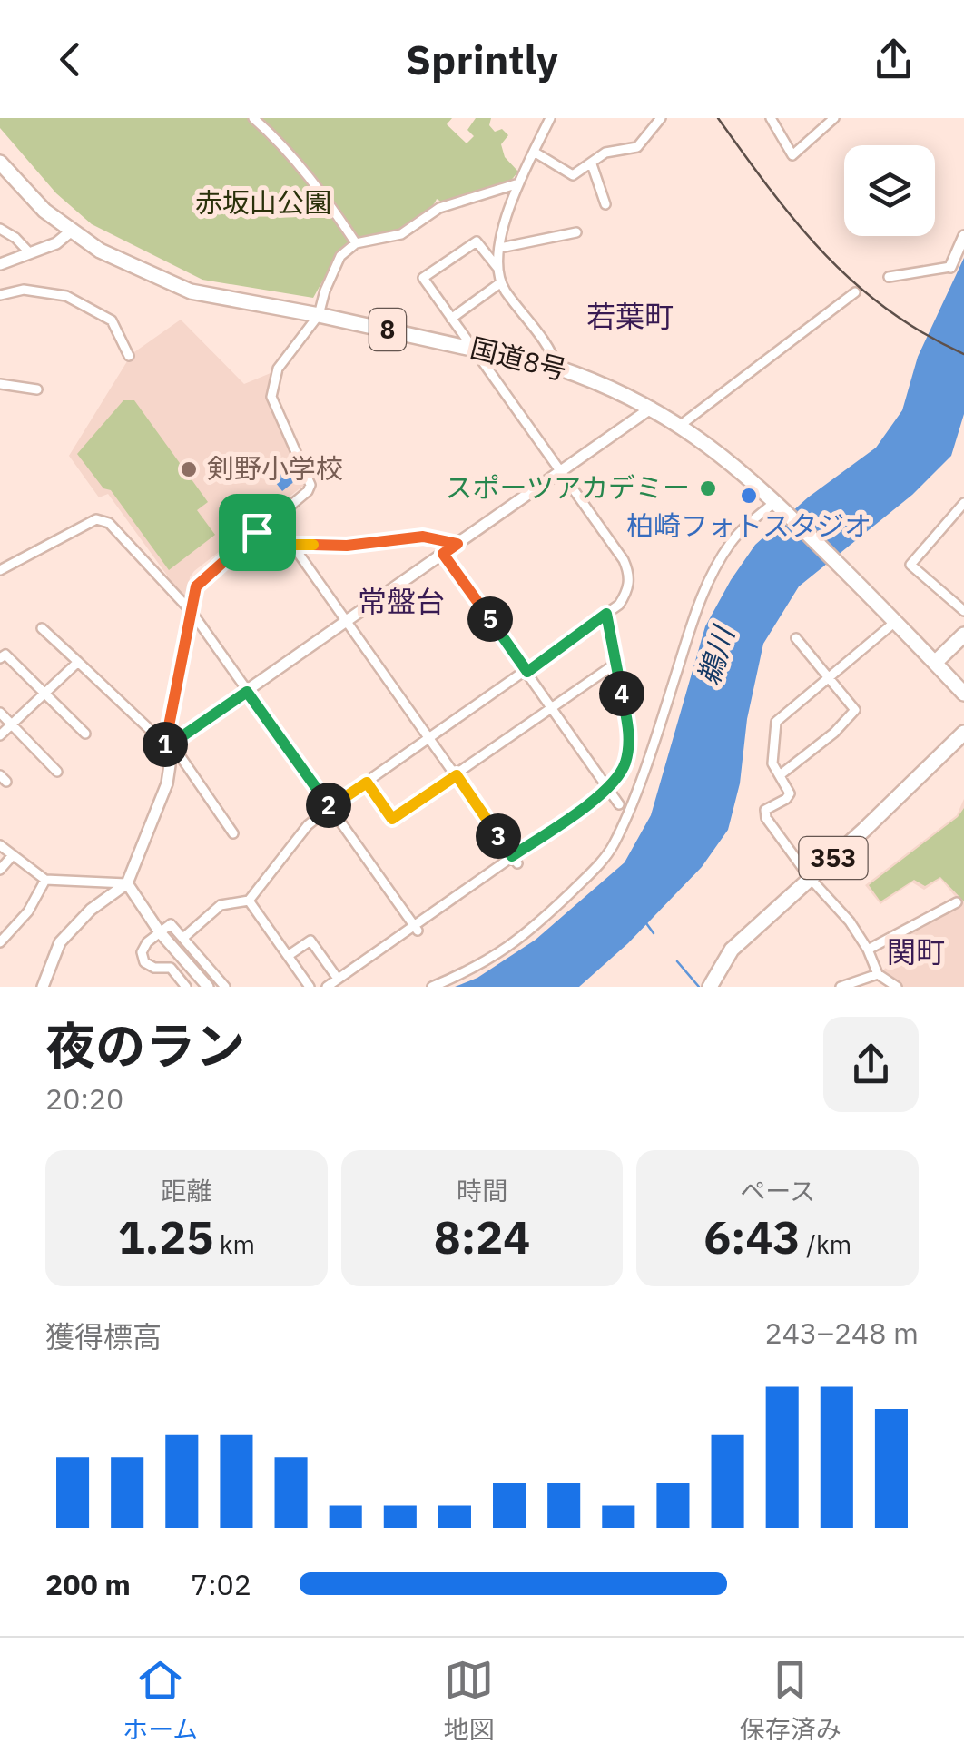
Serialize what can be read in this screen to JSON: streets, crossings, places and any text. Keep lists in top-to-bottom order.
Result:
{
  "streets": {
    "highway": ["8", "国道8号", "353"]
  },
  "districts": ["若葉町", "常盤台", "関町"],
  "water": ["鵜川"],
  "parks": ["赤坂山公園"],
  "places": ["剣野小学校", "スポーツアカデミー", "柏崎フォトスタジオ"],
  "page": {
    "header": "Sprintly",
    "pins": [
      "5",
      "4",
      "1",
      "2",
      "3"
    ],
    "heading": ["夜のラン", "20:20"],
    "stats": [
      ["距離", "1.25 km"],
      ["時間", "8:24"],
      ["ペース", "6:43 /km"]
    ],
    "chart": ["獲得標高", "243–248 m"],
    "list": [
      {
        "name": "200 m",
        "note": "7:02"
      }
    ],
    "tabs": ["ホーム", "地図", "保存済み"]
  }
}
